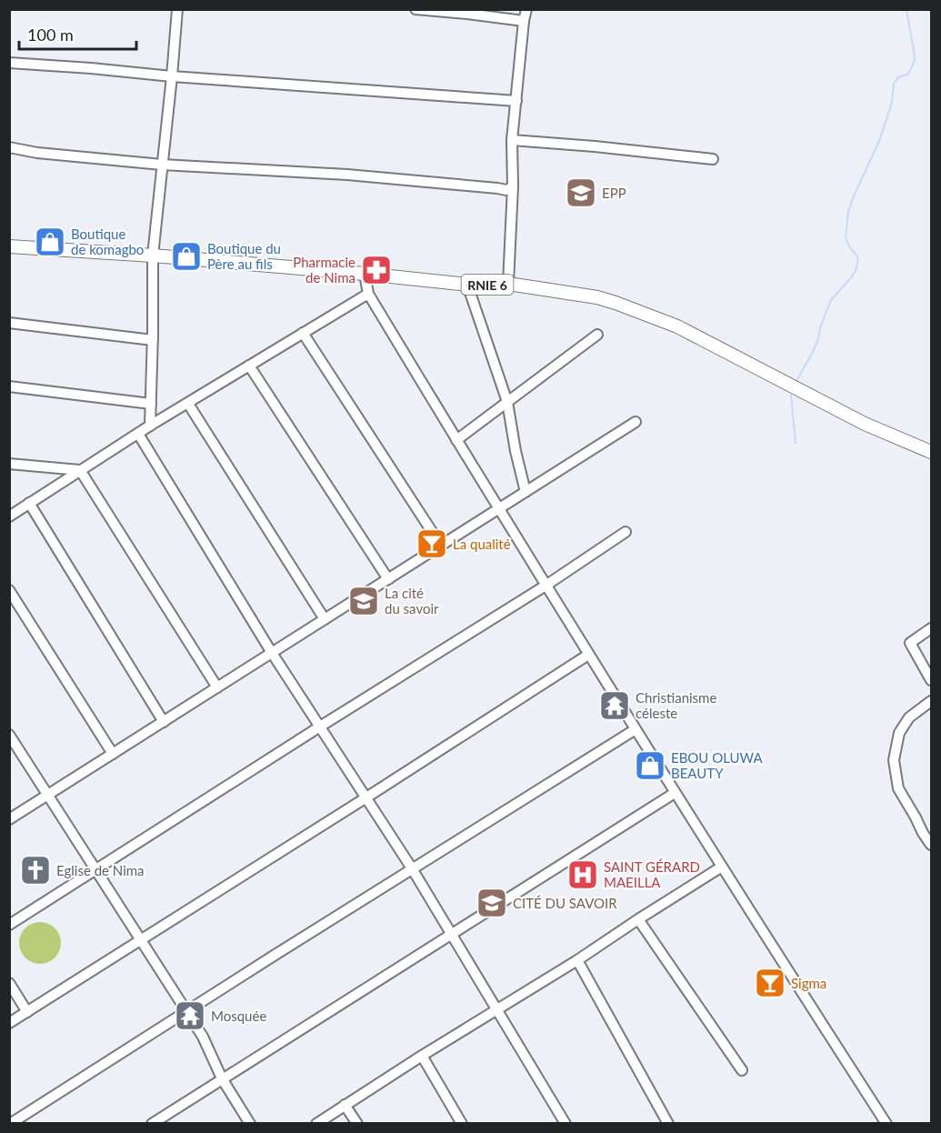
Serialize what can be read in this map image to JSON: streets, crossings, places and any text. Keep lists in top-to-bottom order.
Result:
{
  "streets": {
    "main road": ["RNIE 6"]
  },
  "places": {
    "school or university": ["EPP", "La cité du savoir", "CITÉ DU SAVOIR"],
    "shop": ["Boutique de komagbo", "Boutique du Père au fils", "EBOU OLUWA BEAUTY"],
    "pharmacy": ["Pharmacie de Nima"],
    "bar": ["La qualité", "Sigma"],
    "temple": ["Christianisme céleste", "Mosquée"],
    "church": ["Eglise de Nima"],
    "hospital": ["SAINT GÉRARD MAEILLA"]
  },
  "scale_bar": "100 m"
}
